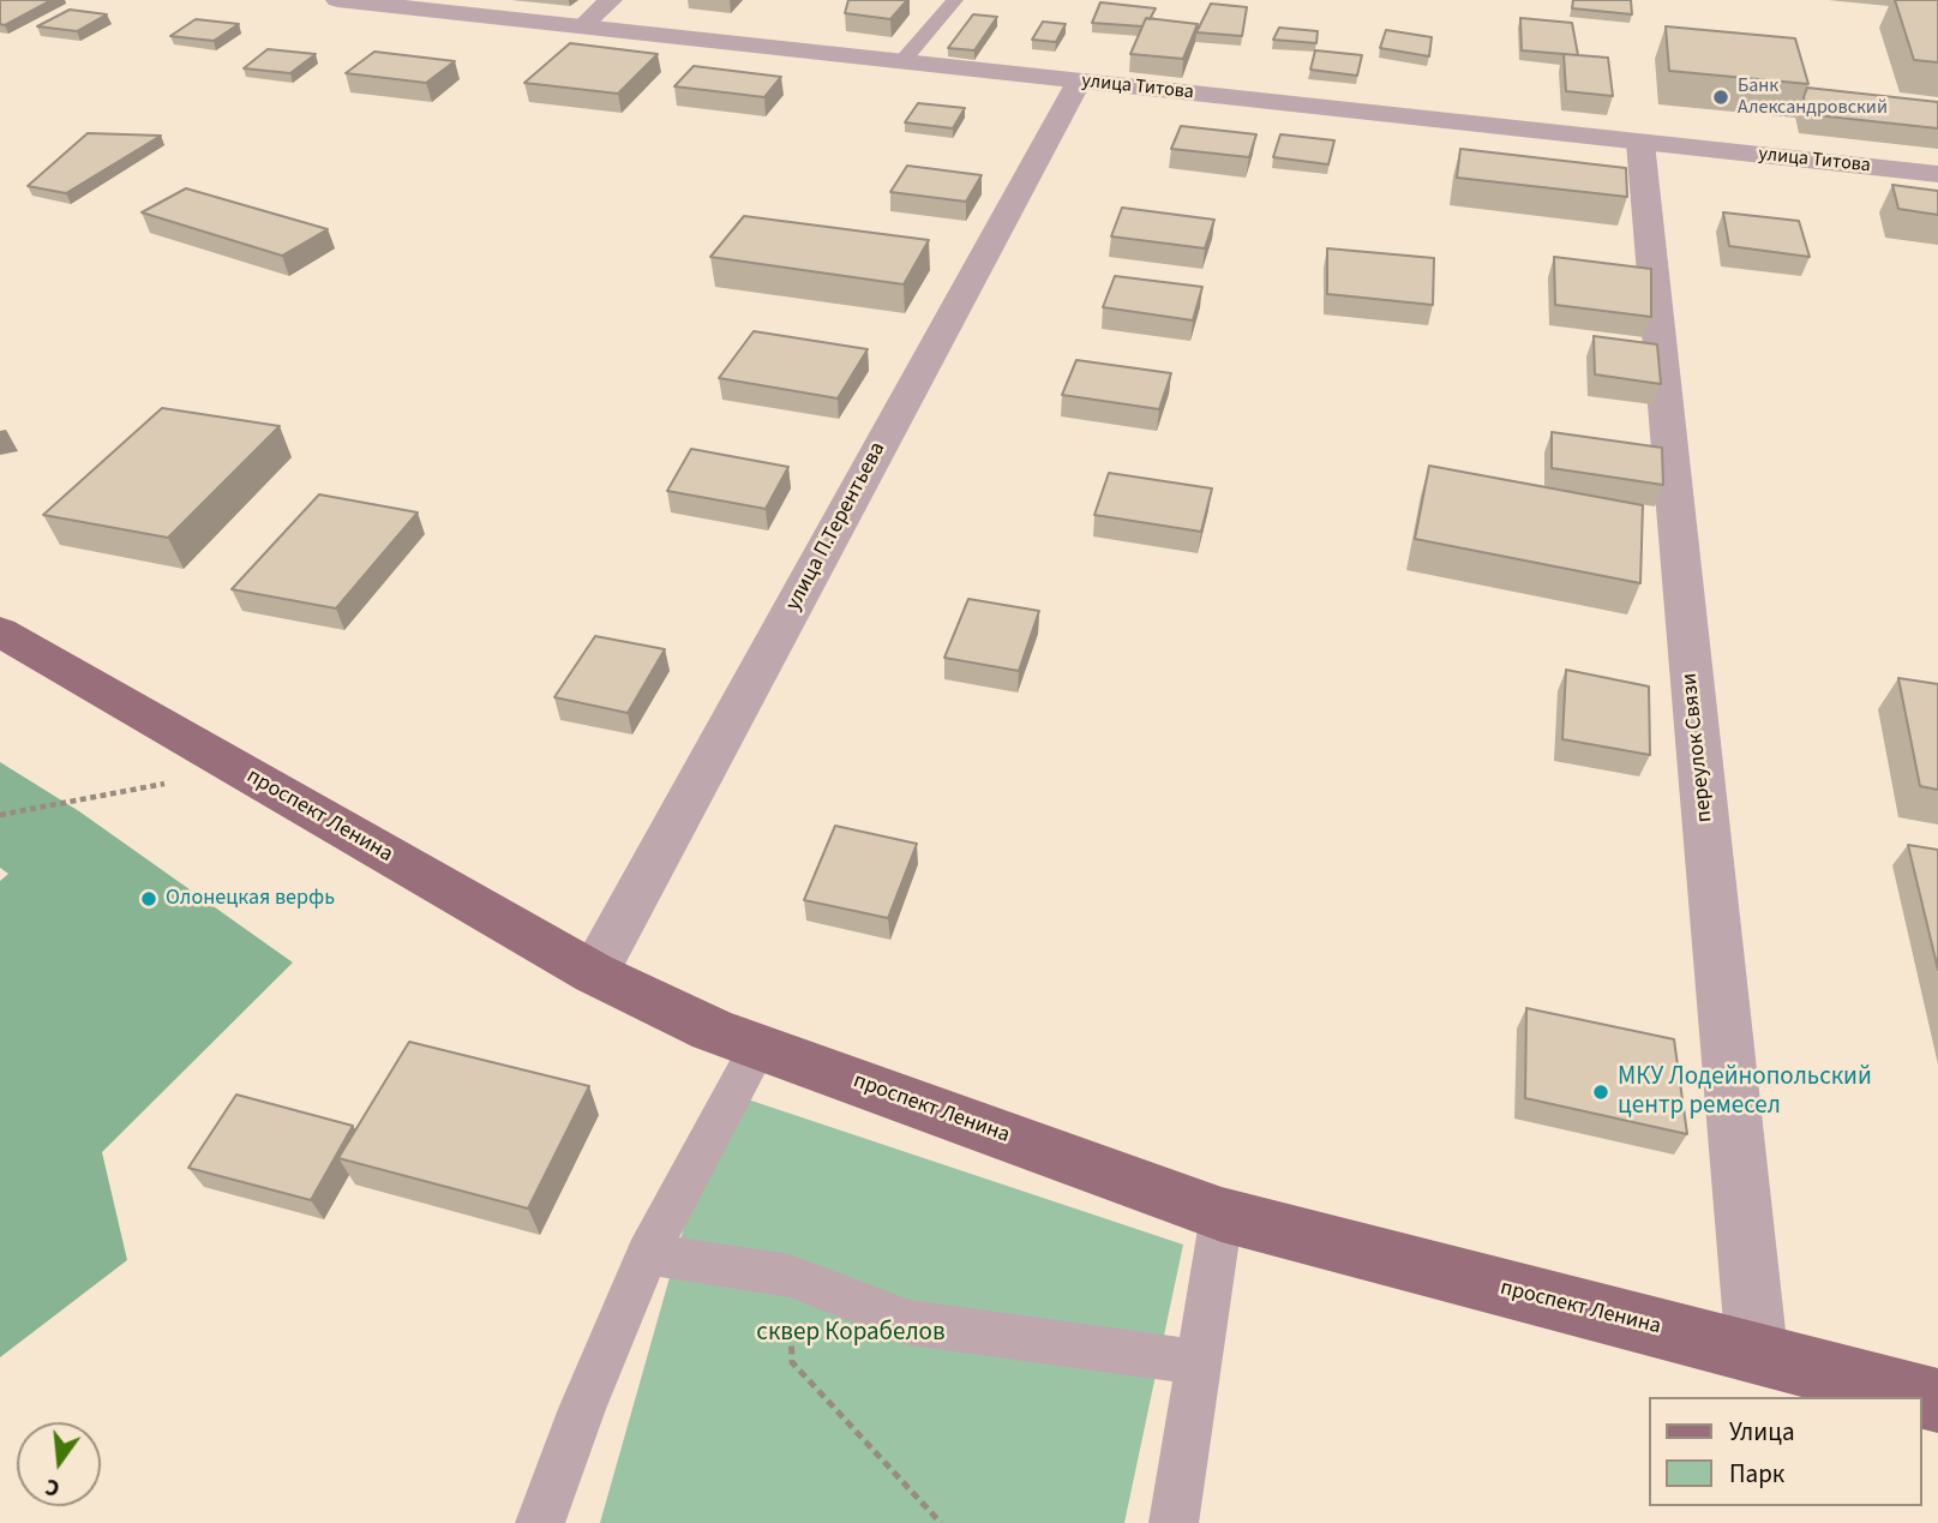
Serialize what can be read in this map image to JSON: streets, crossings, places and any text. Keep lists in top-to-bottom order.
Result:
{
  "streets": {
    "main road": ["проспект Ленина"],
    "street": ["улица Титова", "улица П.Терентьева", "переулок Связи"]
  },
  "crossings": [
    ["улица Титова", "улица П.Терентьева"],
    ["улица Титова", "переулок Связи"],
    ["улица П.Терентьева", "проспект Ленина"],
    ["переулок Связи", "проспект Ленина"]
  ],
  "parks": ["сквер Корабелов"],
  "places": ["Банк Александровский", "Олонецкая верфь", "МКУ Лодейнопольский центр ремесел"],
  "legend": ["Улица", "Парк"],
  "north": "bottom"
}
